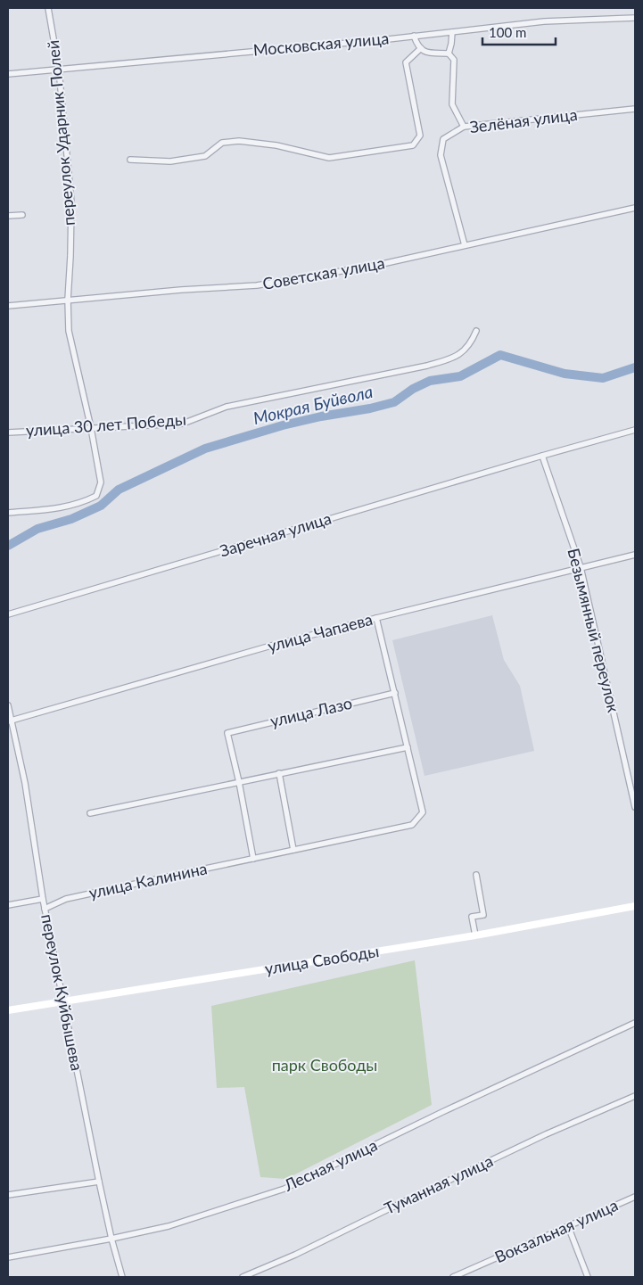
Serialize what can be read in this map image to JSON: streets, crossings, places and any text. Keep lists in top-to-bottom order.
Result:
{
  "streets": {
    "main road": ["улица Свободы"],
    "street": [
      "Московская улица",
      "Зелёная улица",
      "переулок Ударник Полей",
      "Советская улица",
      "улица 30 лет Победы",
      "Заречная улица",
      "Безымянный переулок",
      "улица Чапаева",
      "улица Лазо",
      "улица Калинина",
      "переулок Куйбышева",
      "Лесная улица",
      "Туманная улица",
      "Вокзальная улица"
    ]
  },
  "crossings": [
    ["Московская улица", "переулок Ударник Полей"],
    ["Зелёная улица", "Советская улица"],
    ["переулок Ударник Полей", "Советская улица"],
    ["переулок Ударник Полей", "улица 30 лет Победы"],
    ["Заречная улица", "Безымянный переулок"],
    ["Безымянный переулок", "улица Чапаева"],
    ["улица Чапаева", "переулок Куйбышева"],
    ["улица Калинина", "переулок Куйбышева"],
    ["улица Свободы", "переулок Куйбышева"],
    ["переулок Куйбышева", "Лесная улица"]
  ],
  "water": ["Мокрая Буйвола"],
  "parks": ["парк Свободы"],
  "scale_bar": "100 m"
}
